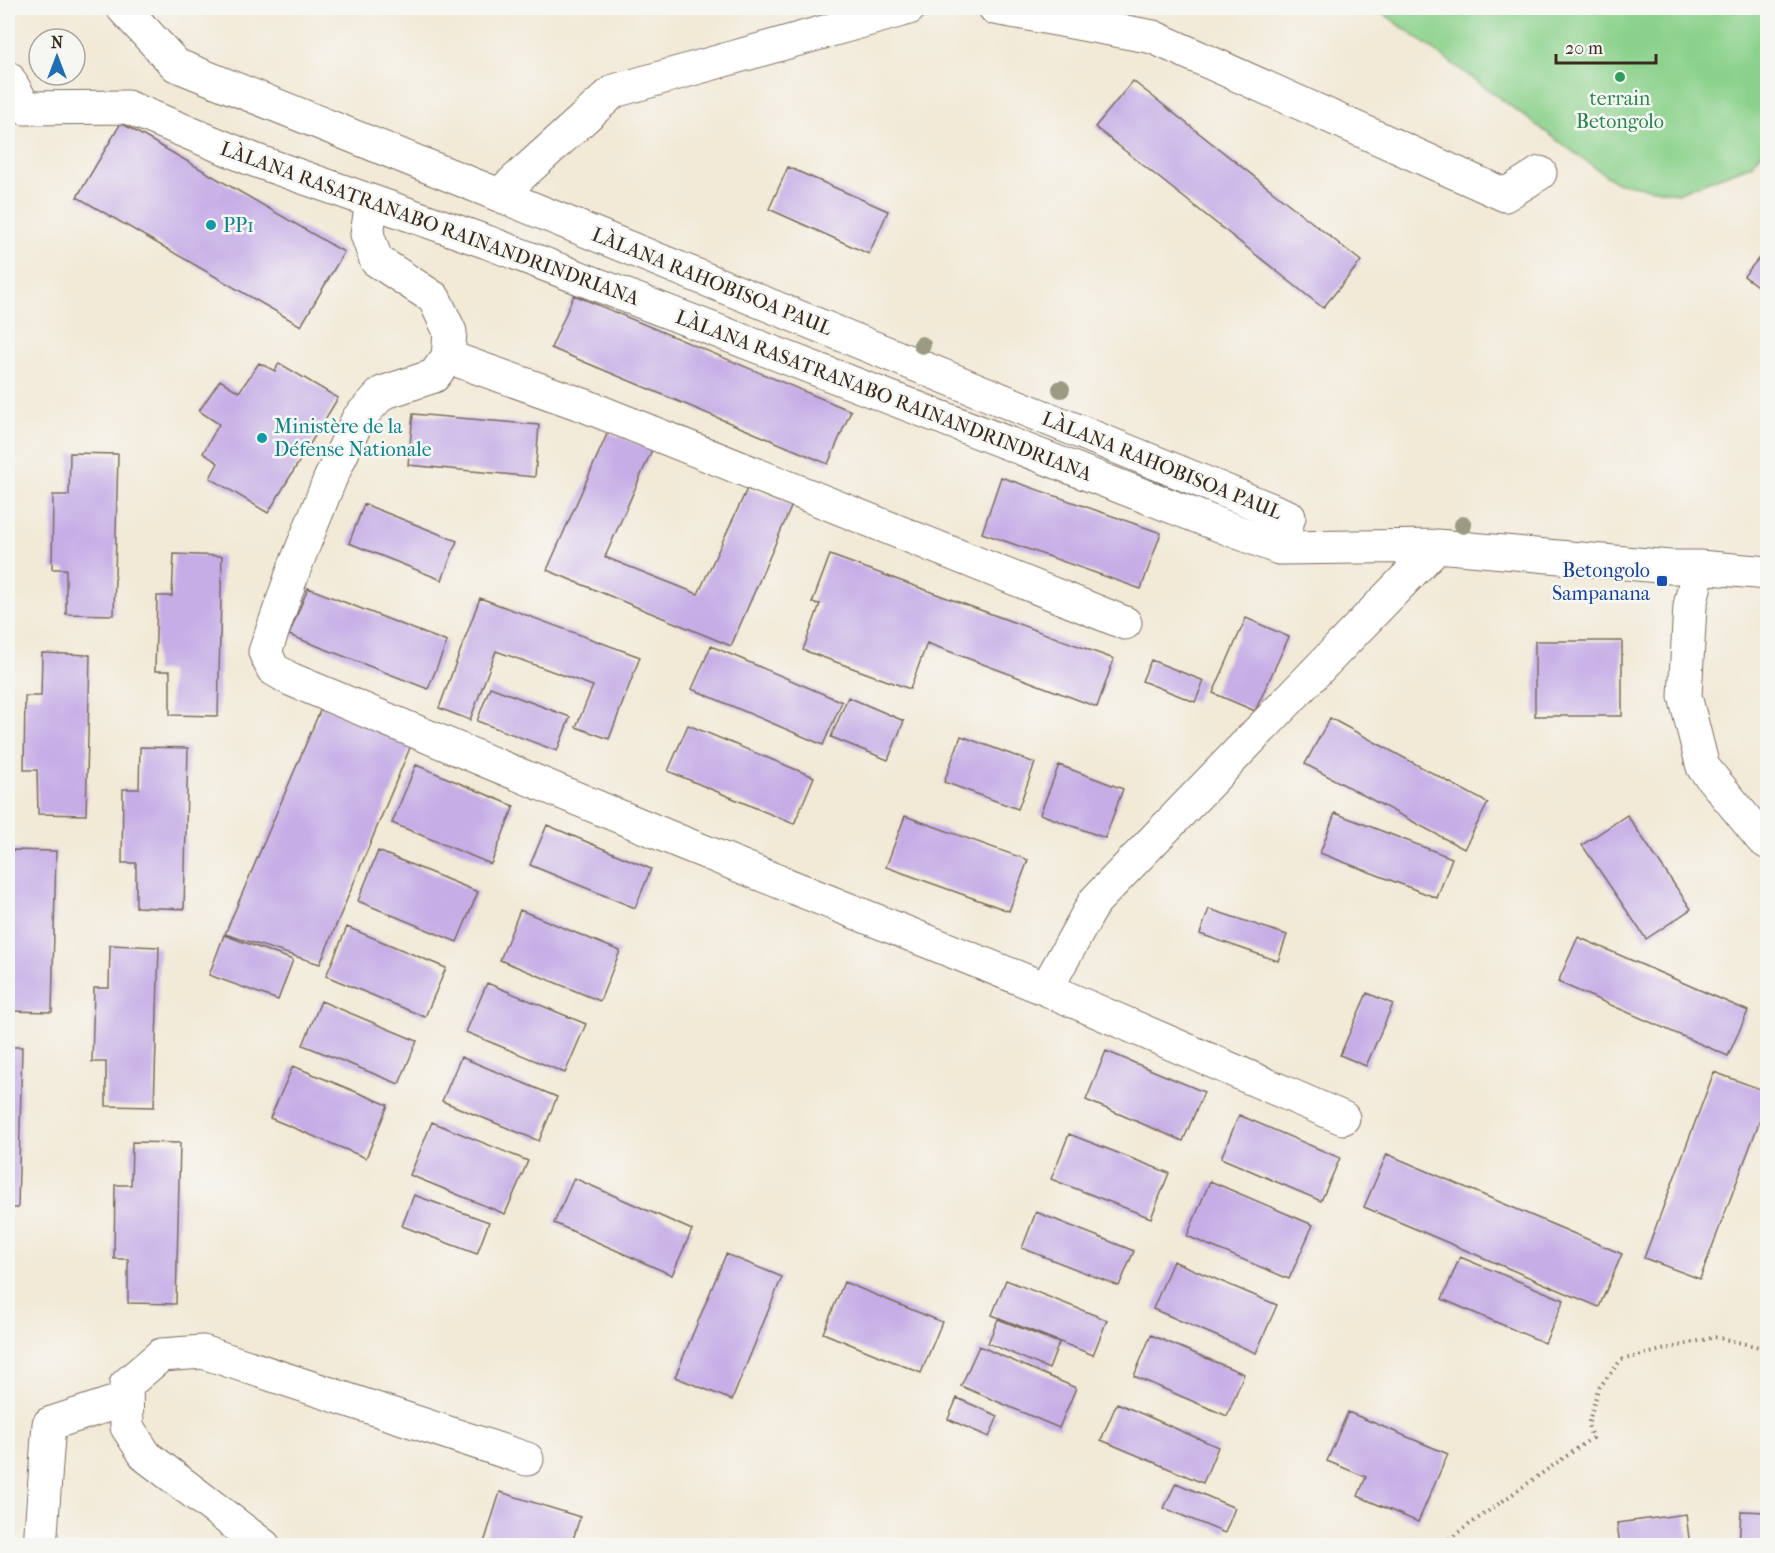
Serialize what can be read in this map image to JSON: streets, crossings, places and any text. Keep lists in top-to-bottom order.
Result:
{
  "streets": {
    "street": ["LÀLANA RASATRANABO RAINANDRINDRIANA", "LÀLANA RAHOBISOA PAUL"]
  },
  "crossings": [
    ["LÀLANA RASATRANABO RAINANDRINDRIANA", "LÀLANA RAHOBISOA PAUL"]
  ],
  "places": {
    "other": ["terrain Betongolo", "PP1", "Ministère de la Défense Nationale"],
    "transit": ["Betongolo Sampanana"]
  },
  "scale_bar": "20 m",
  "north": "top"
}
